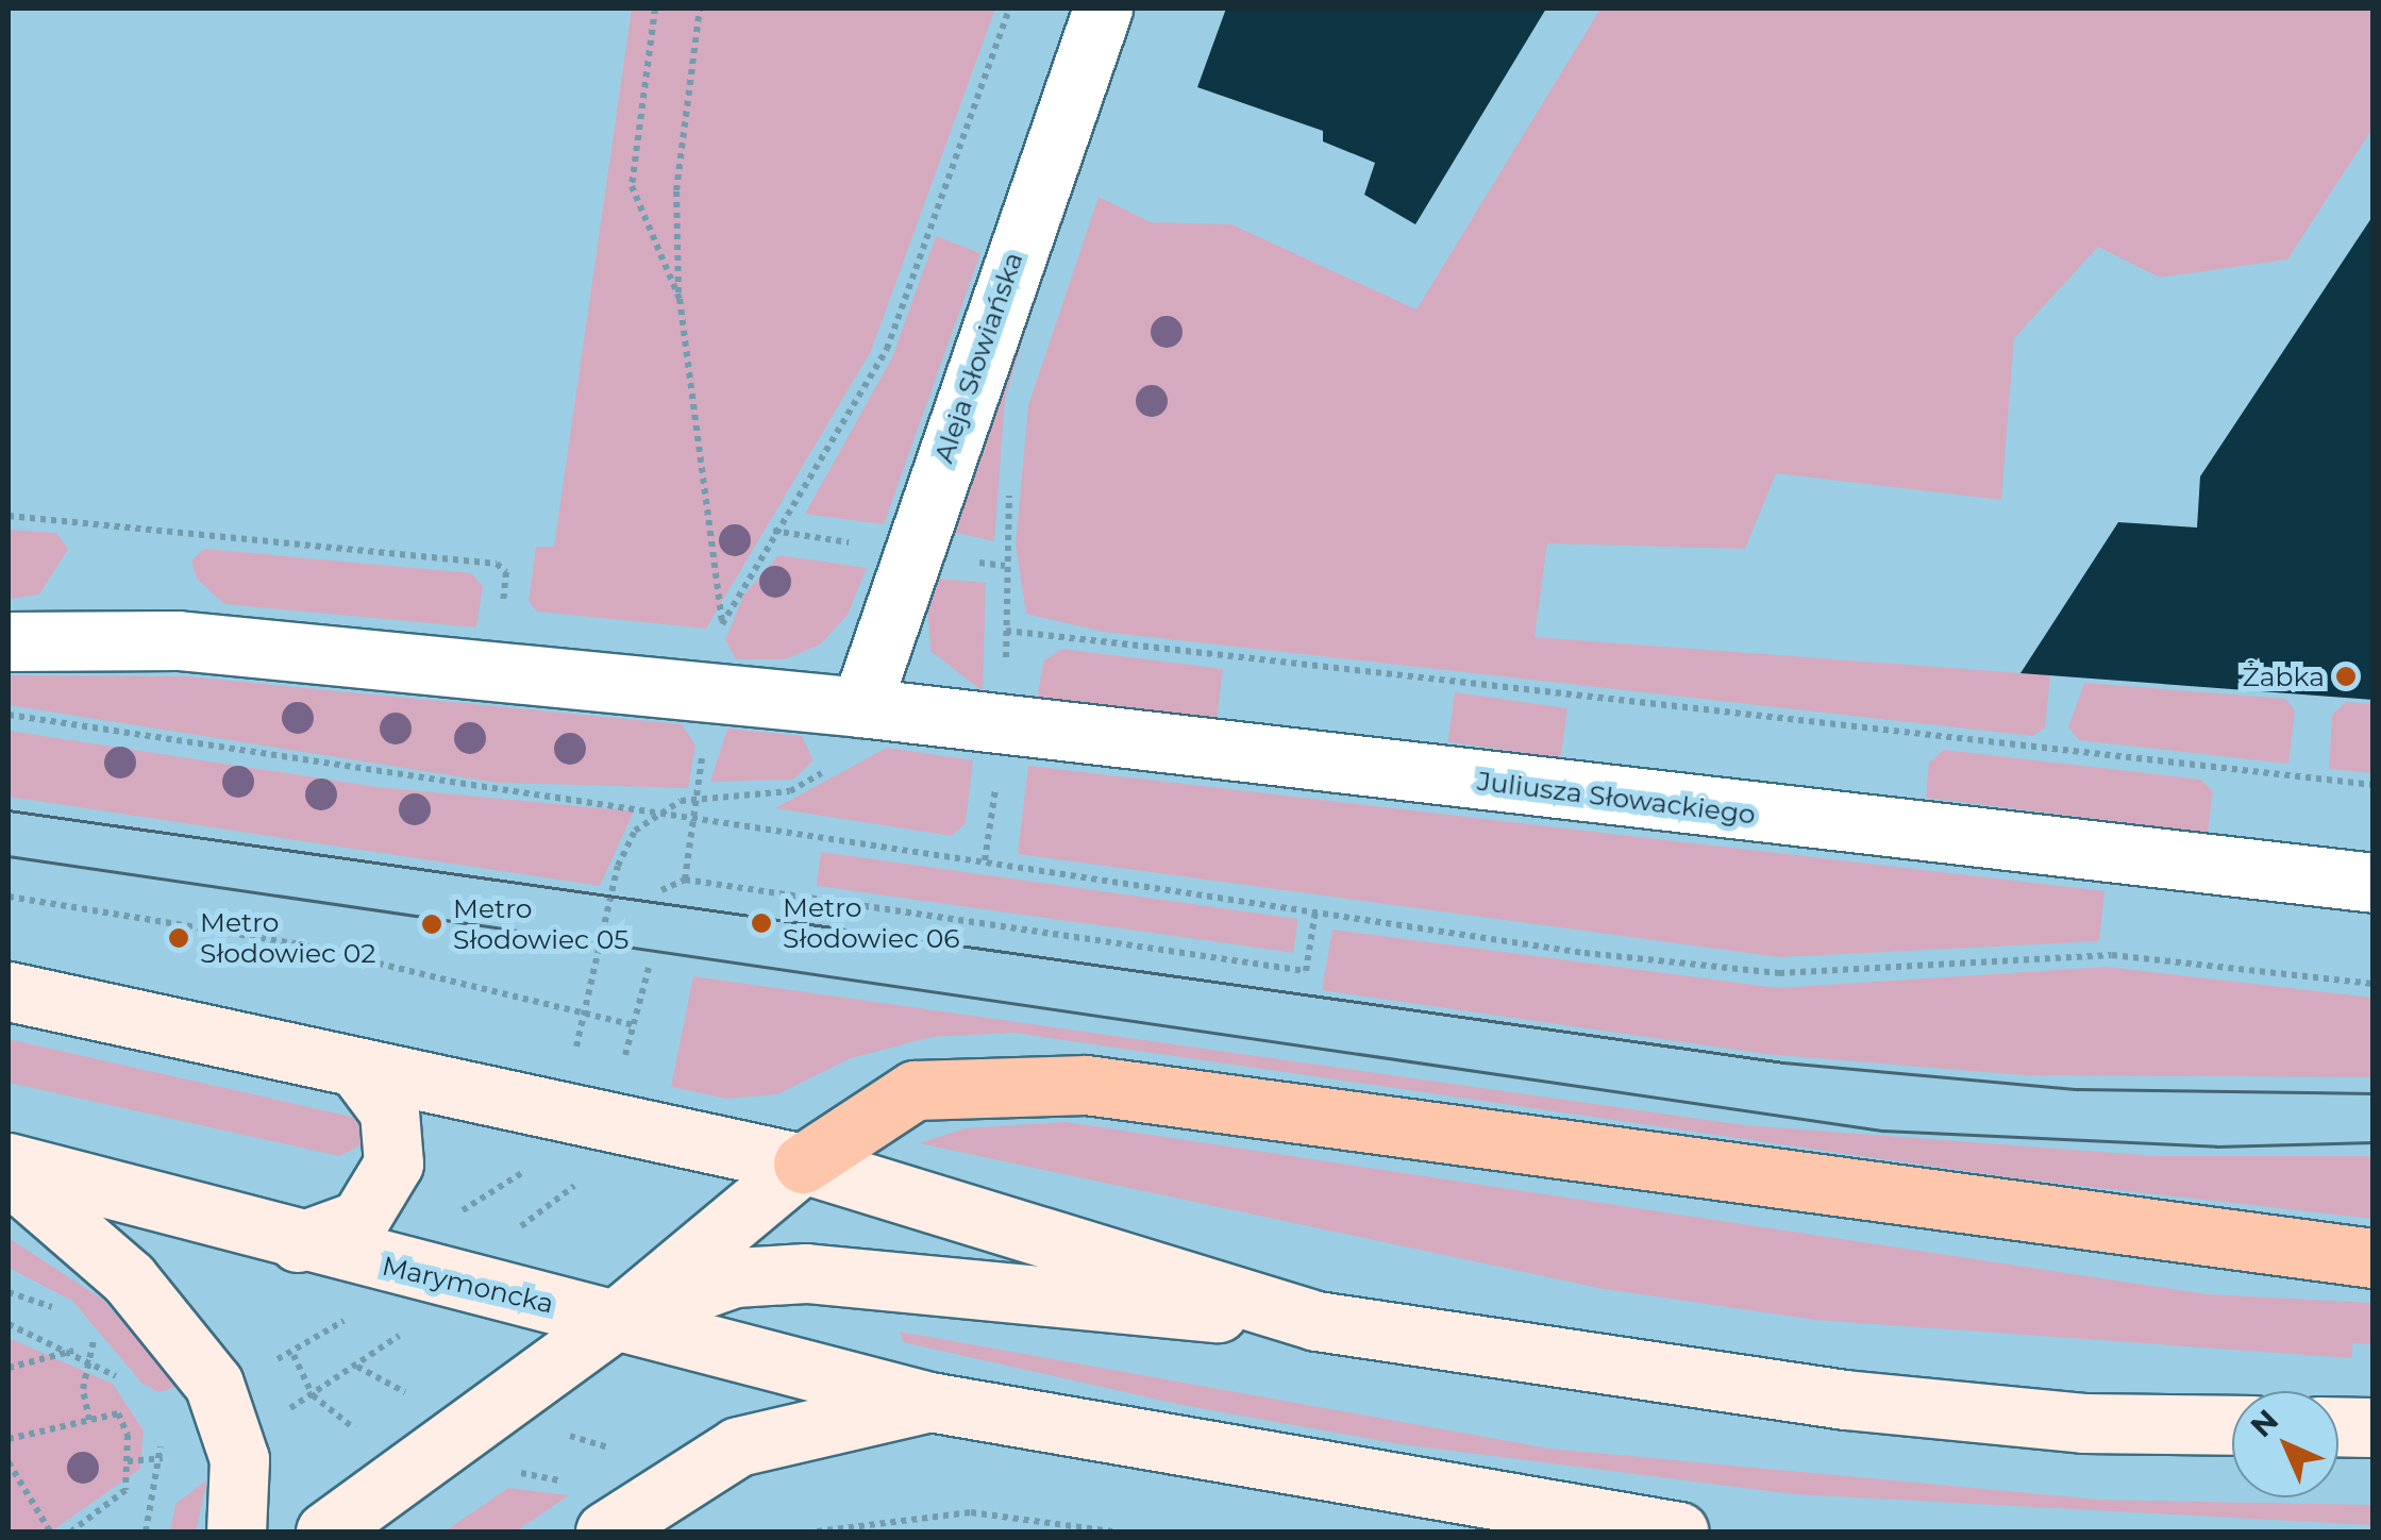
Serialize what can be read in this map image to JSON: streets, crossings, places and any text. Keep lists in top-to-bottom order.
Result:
{
  "streets": {
    "main road": ["Marymoncka"],
    "street": ["Aleja Słowiańska", "Juliusza Słowackiego"]
  },
  "crossings": [
    ["Aleja Słowiańska", "Juliusza Słowackiego"]
  ],
  "places": [
    "Żabka",
    "Metro Słodowiec 06",
    "Metro Słodowiec 05",
    "Metro Słodowiec 02"
  ],
  "north": "top left"
}
